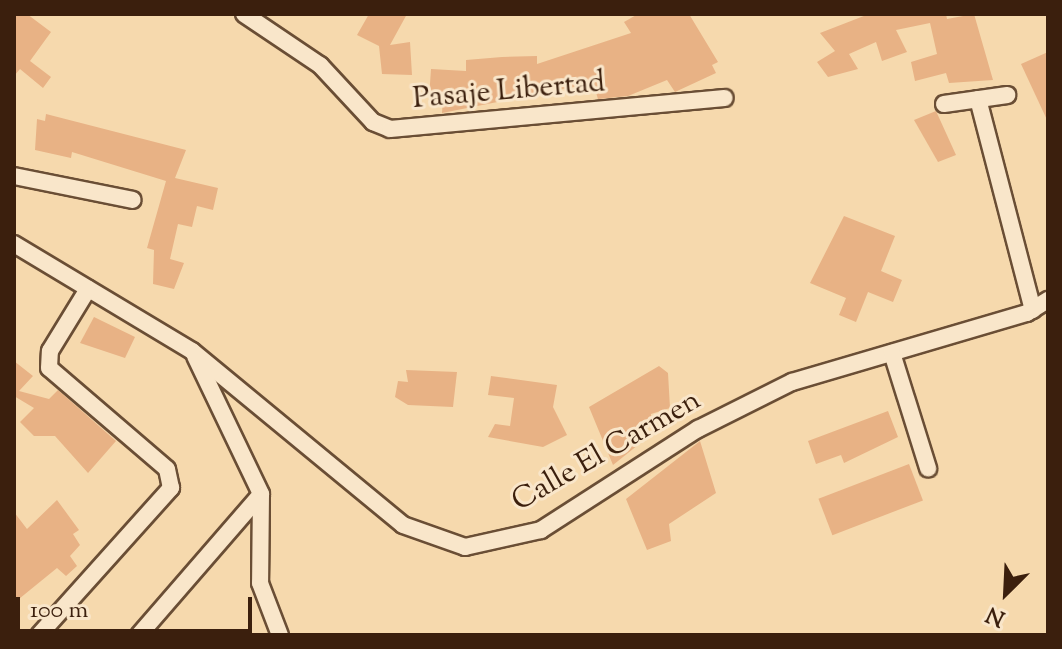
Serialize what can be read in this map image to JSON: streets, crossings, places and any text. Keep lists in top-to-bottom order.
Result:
{
  "streets": {
    "street": ["Pasaje Libertad", "Calle El Carmen"]
  },
  "scale_bar": "100 m",
  "north": "bottom left"
}
